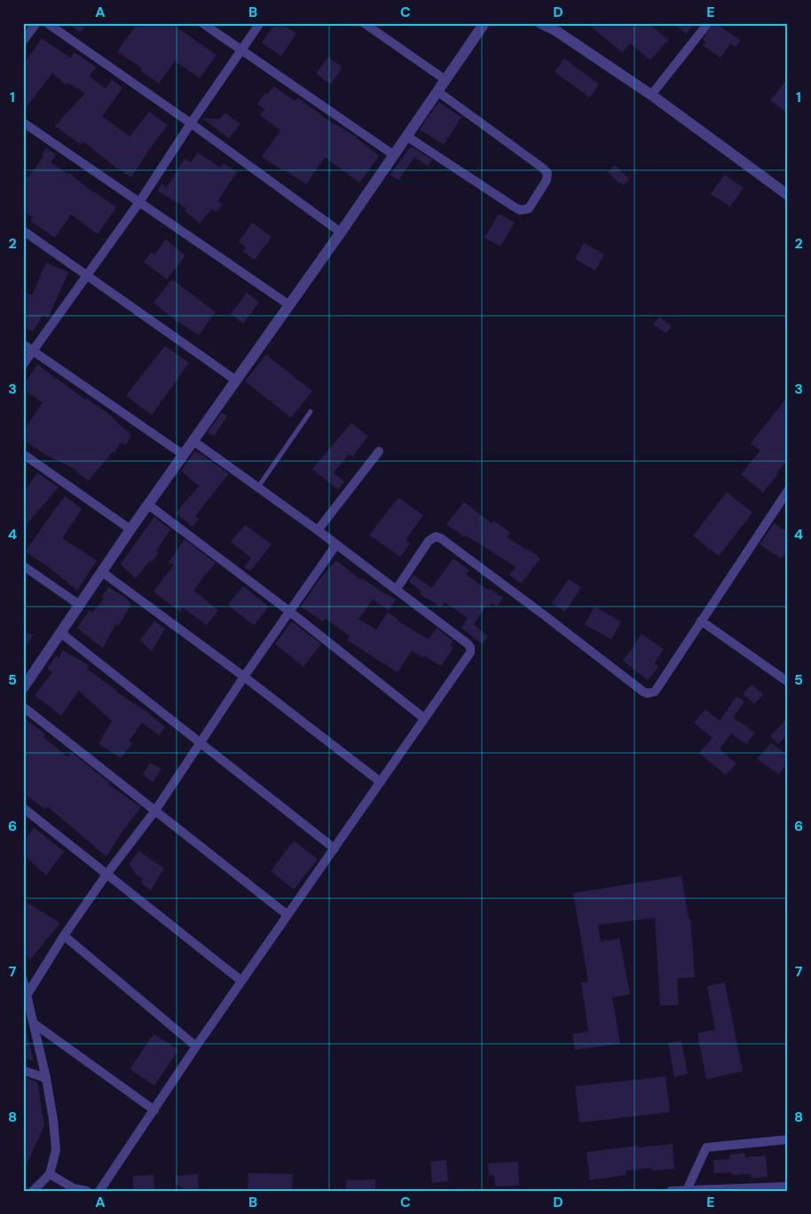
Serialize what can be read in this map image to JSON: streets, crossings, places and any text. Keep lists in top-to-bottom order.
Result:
{
  "grid": {
    "columns": [
      "A",
      "B",
      "C",
      "D",
      "E"
    ],
    "rows": [
      "1",
      "2",
      "3",
      "4",
      "5",
      "6",
      "7",
      "8"
    ]
  }
}
